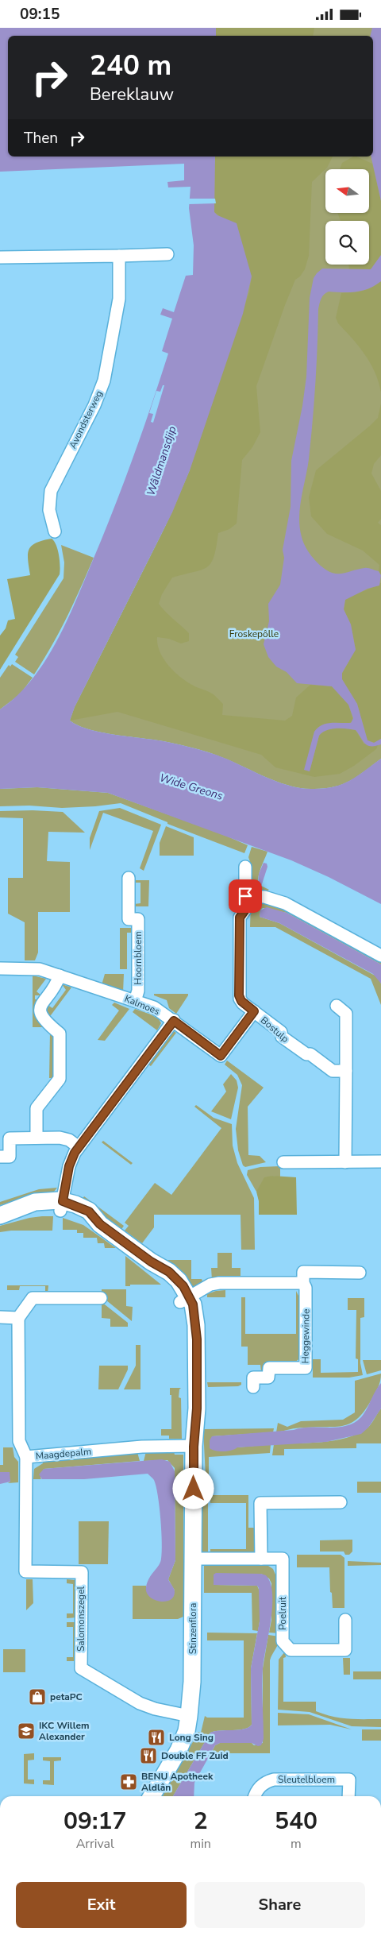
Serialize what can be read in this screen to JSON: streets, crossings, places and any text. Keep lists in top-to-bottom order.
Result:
{
  "streets": {
    "street": [
      "Avondsterweg",
      "Hoornbloem",
      "Kalmoes",
      "Bostulp",
      "Heggewinde",
      "Maagdepalm",
      "Poelruit",
      "Salomonszegel",
      "Stinzenflora",
      "Sleutelbloem"
    ]
  },
  "crossings": [
    ["Hoornbloem", "Kalmoes"],
    ["Kalmoes", "Bostulp"],
    ["Maagdepalm", "Salomonszegel"],
    ["Maagdepalm", "Stinzenflora"],
    ["Poelruit", "Stinzenflora"],
    ["Salomonszegel", "Stinzenflora"]
  ],
  "water": ["Wâldmansdjip", "Wide Greons"],
  "parks": ["Froskepôlle"],
  "places": {
    "shop": ["petaPC"],
    "school or university": ["IKC Willem Alexander"],
    "restaurant": ["Long Sing", "Double FF Zuid"],
    "pharmacy": ["BENU Apotheek Aldlân"]
  },
  "north": "left",
  "page": {
    "status": "09:15",
    "turn": ["240 m", "Bereklauw"],
    "then": "Then",
    "eta": [
      "09:17",
      "Arrival",
      "2",
      "min",
      "540",
      "m"
    ],
    "buttons": ["Exit", "Share"]
  }
}
